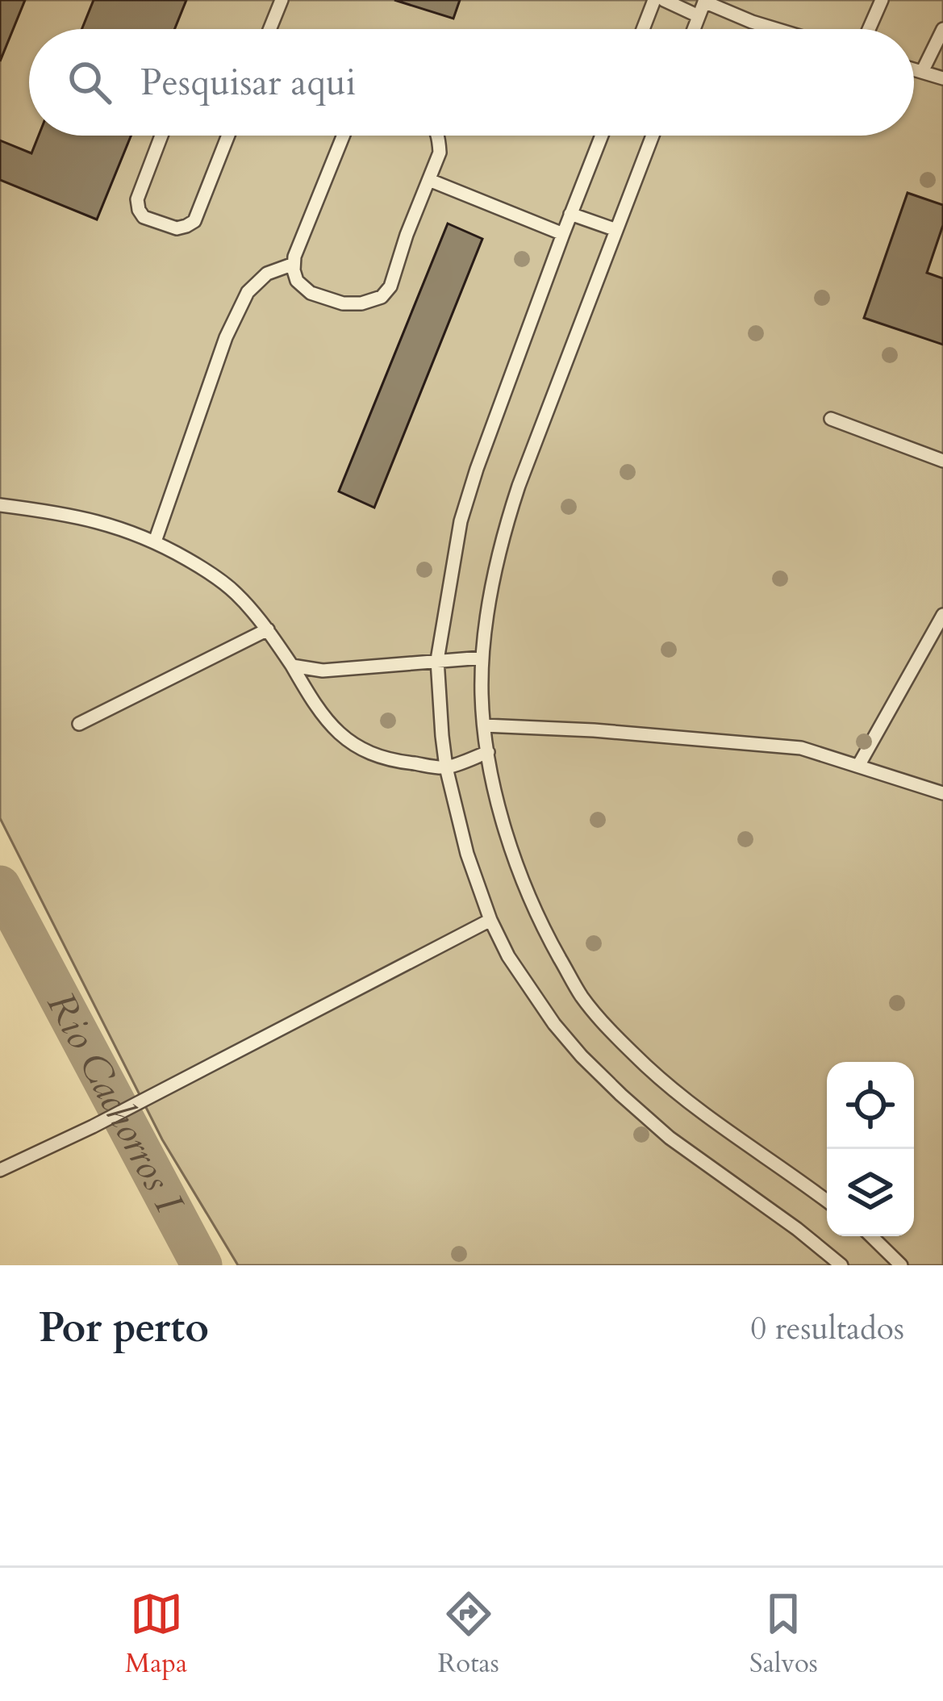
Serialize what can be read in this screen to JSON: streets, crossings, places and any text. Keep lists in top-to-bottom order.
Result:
{
  "water": ["Rio Cachorros I"],
  "page": {
    "search": "Pesquisar aqui",
    "heading": ["Por perto", "0 resultados"],
    "nav": ["Mapa", "Rotas", "Salvos"]
  }
}
